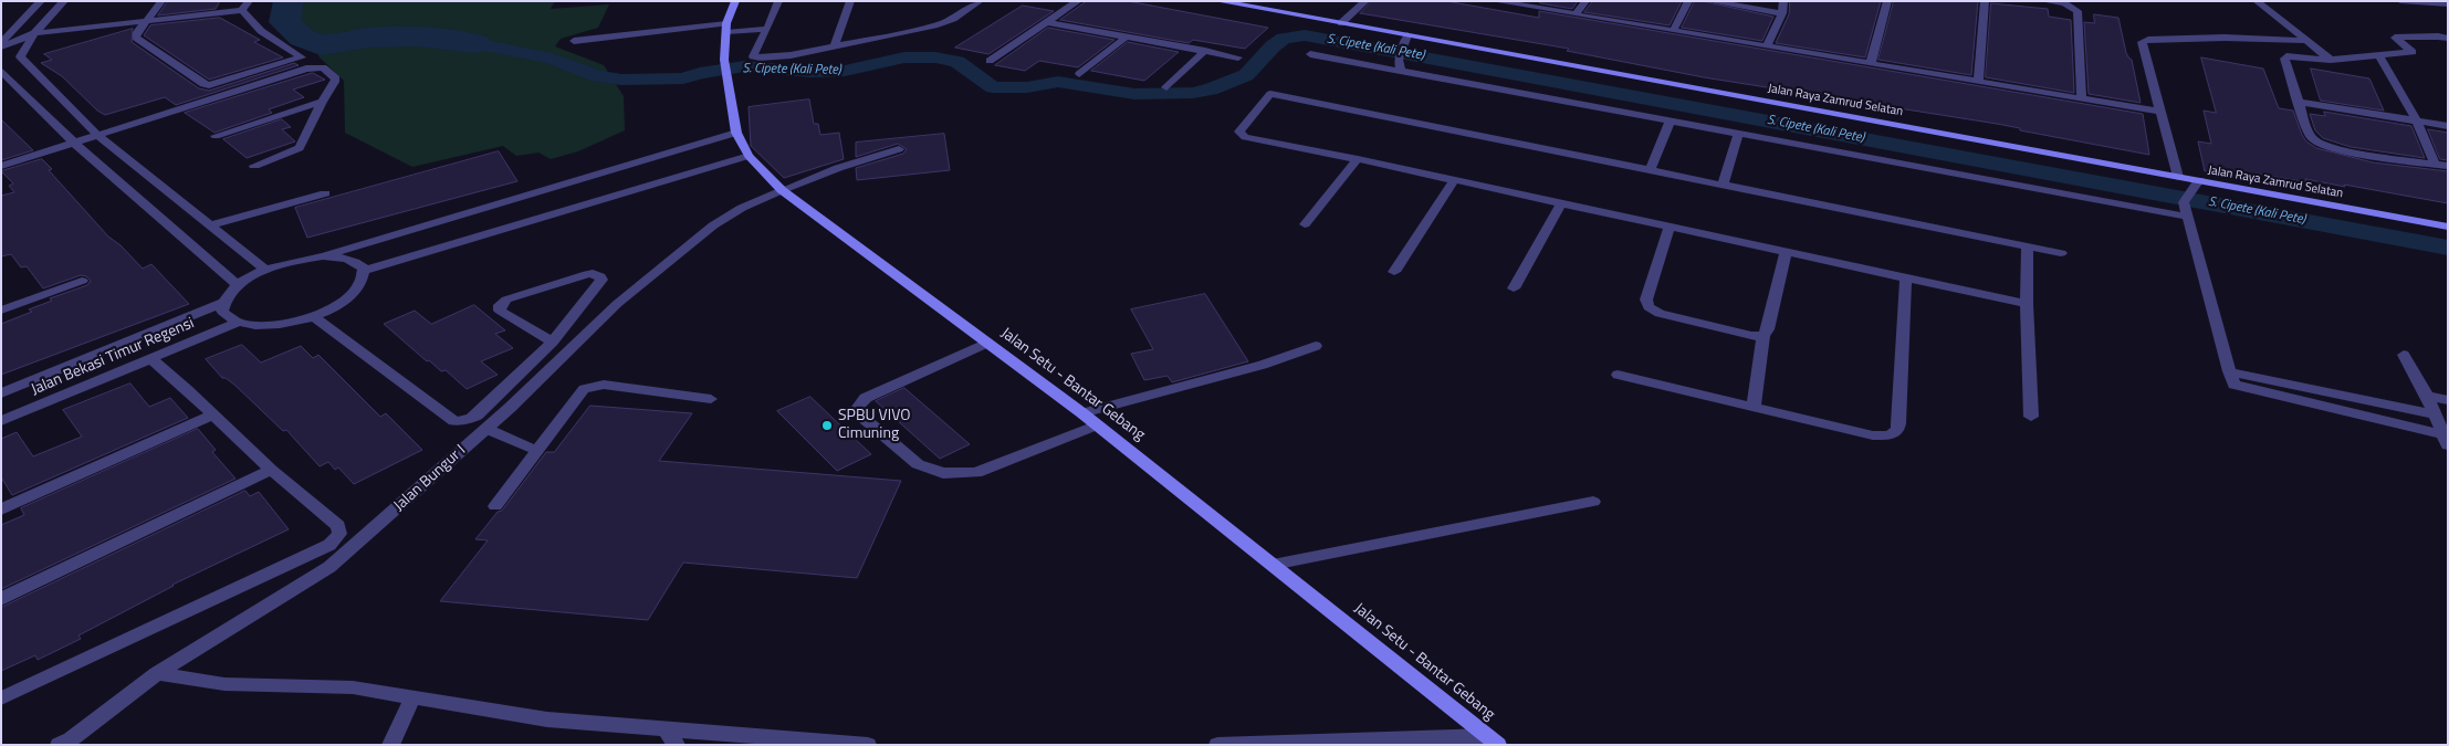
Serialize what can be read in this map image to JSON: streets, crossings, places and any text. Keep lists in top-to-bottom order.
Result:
{
  "streets": {
    "main road": ["Jalan Raya Zamrud Selatan", "Jalan Setu - Bantar Gebang"],
    "street": ["Jalan Bekasi Timur Regensi", "Jalan Bungur I"]
  },
  "crossings": [
    ["Jalan Setu - Bantar Gebang", "Jalan Bungur I"]
  ],
  "water": ["S. Cipete (Kali Pete)"],
  "places": ["SPBU VIVO Cimuning"]
}
